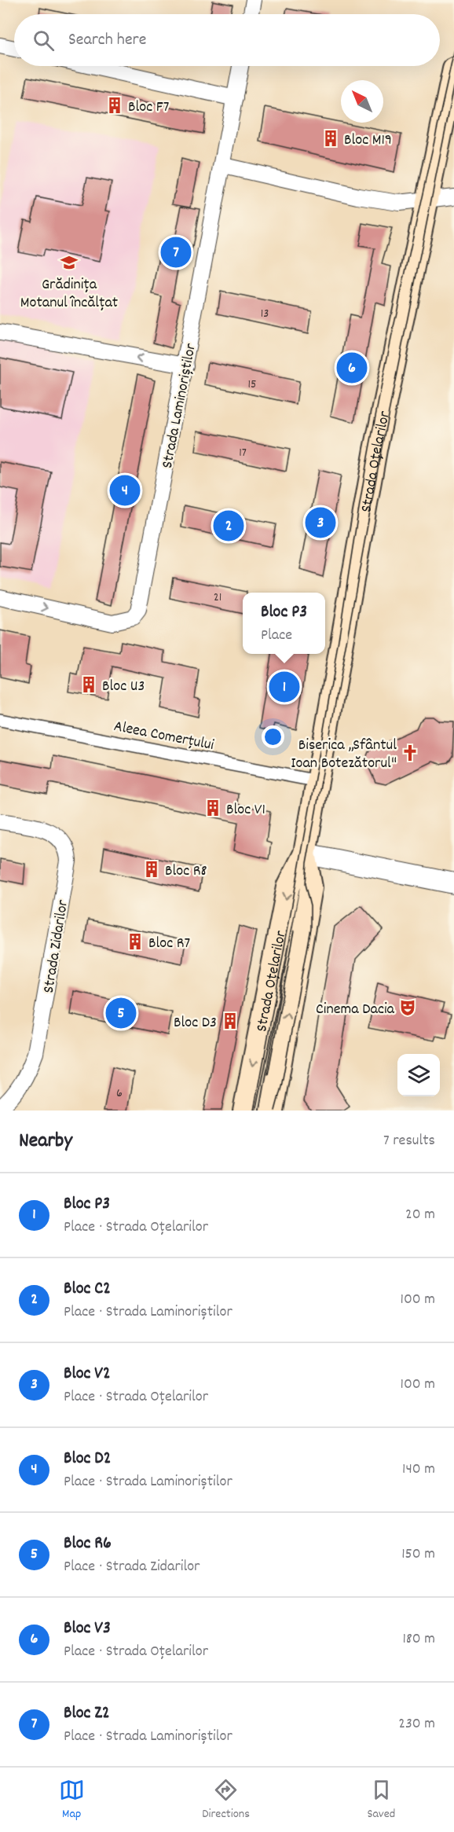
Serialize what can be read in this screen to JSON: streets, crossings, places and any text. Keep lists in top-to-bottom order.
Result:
{
  "streets": {
    "main road": ["Strada Oțelarilor"],
    "street": ["Strada Laminoriștilor", "Aleea Comerțului", "Strada Zidarilor"]
  },
  "crossings": [
    ["Strada Oțelarilor", "Aleea Comerțului"]
  ],
  "places": {
    "building": [
      "Bloc F7",
      "Bloc M19",
      "Bloc U3",
      "Bloc V1",
      "Bloc R8",
      "Bloc R7",
      "Bloc D3"
    ],
    "school or university": ["Grădinița Motanul încălțat"],
    "church": ["Biserica „Sfântul Ioan Botezătorul\""],
    "theatre": ["Cinema Dacia"]
  },
  "house_numbers": [
    "13",
    "15",
    "17",
    "21",
    "6"
  ],
  "north": "top left",
  "page": {
    "search": "Search here",
    "pins": [
      "7",
      "6",
      "4",
      "3",
      "2",
      "1",
      "5"
    ],
    "popup": ["Bloc P3", "Place"],
    "heading": ["Nearby", "7 results"],
    "list": [
      {
        "mark": "1",
        "name": "Bloc P3",
        "note": "Place · Strada Oțelarilor",
        "value": "20 m"
      },
      {
        "mark": "2",
        "name": "Bloc C2",
        "note": "Place · Strada Laminoriștilor",
        "value": "100 m"
      },
      {
        "mark": "3",
        "name": "Bloc V2",
        "note": "Place · Strada Oțelarilor",
        "value": "100 m"
      },
      {
        "mark": "4",
        "name": "Bloc D2",
        "note": "Place · Strada Laminoriștilor",
        "value": "140 m"
      },
      {
        "mark": "5",
        "name": "Bloc R6",
        "note": "Place · Strada Zidarilor",
        "value": "150 m"
      },
      {
        "mark": "6",
        "name": "Bloc V3",
        "note": "Place · Strada Oțelarilor",
        "value": "180 m"
      },
      {
        "mark": "7",
        "name": "Bloc Z2",
        "note": "Place · Strada Laminoriștilor",
        "value": "230 m"
      }
    ],
    "nav": ["Map", "Directions", "Saved"]
  }
}
